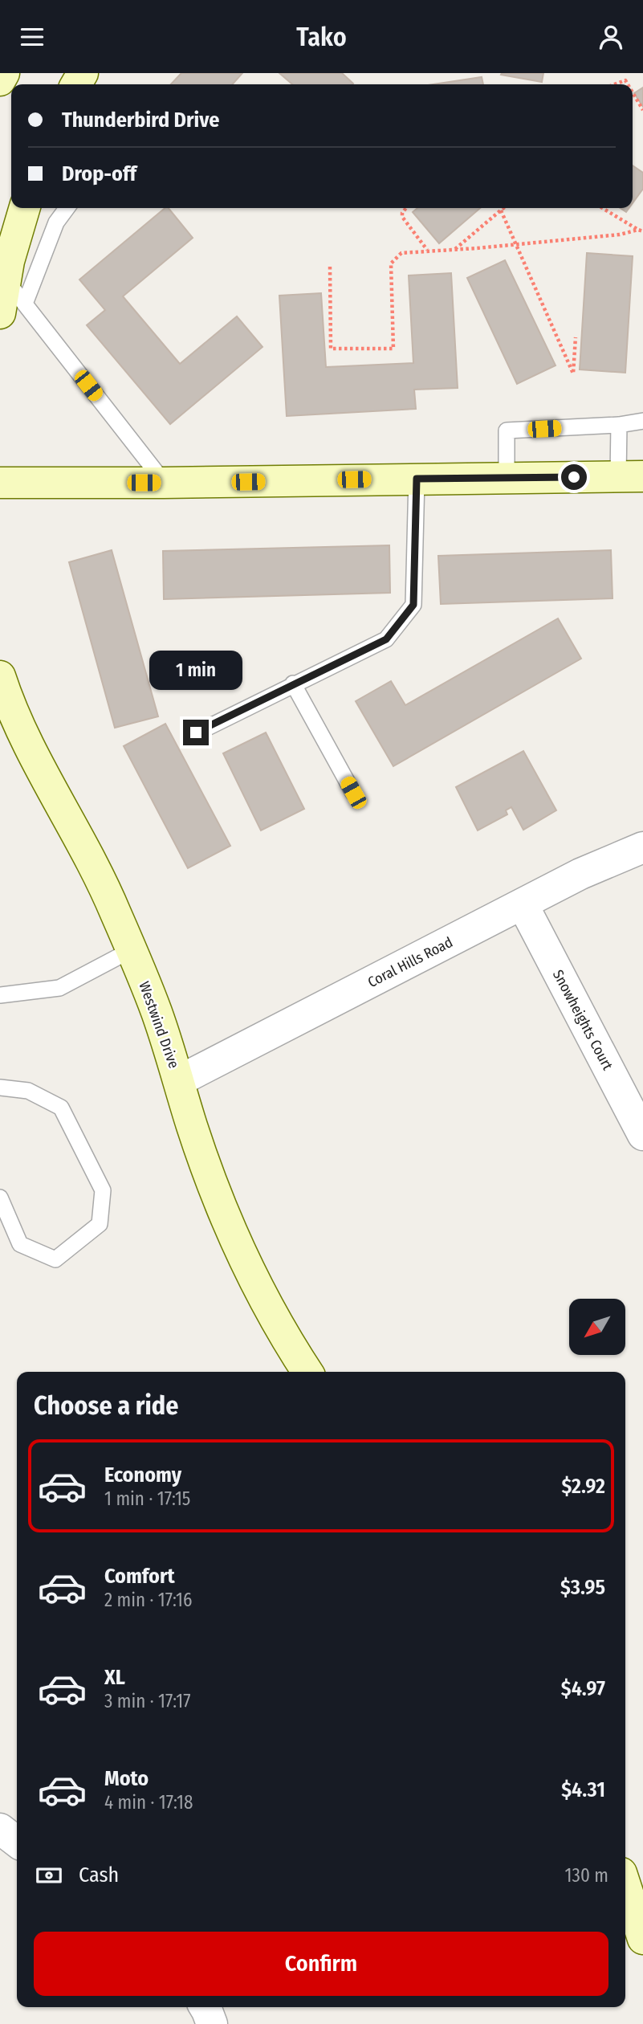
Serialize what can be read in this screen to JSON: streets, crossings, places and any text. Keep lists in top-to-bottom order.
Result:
{
  "streets": {
    "main road": ["Westwind Drive"],
    "street": ["Coral Hills Road", "Snowheights Court"]
  },
  "crossings": [
    ["Coral Hills Road", "Snowheights Court"],
    ["Coral Hills Road", "Westwind Drive"]
  ],
  "north": "bottom left",
  "page": {
    "header": "Tako",
    "banner": ["Thunderbird Drive", "Drop-off"],
    "bubble": "1 min",
    "heading": "Choose a ride",
    "list": [
      {
        "name": "Economy",
        "note": "1 min · 17:15",
        "value": "$2.92"
      },
      {
        "name": "Comfort",
        "note": "2 min · 17:16",
        "value": "$3.95"
      },
      {
        "name": "XL",
        "note": "3 min · 17:17",
        "value": "$4.97"
      },
      {
        "name": "Moto",
        "note": "4 min · 17:18",
        "value": "$4.31"
      }
    ],
    "pay": ["Cash", "130 m"],
    "buttons": "Confirm"
  }
}
